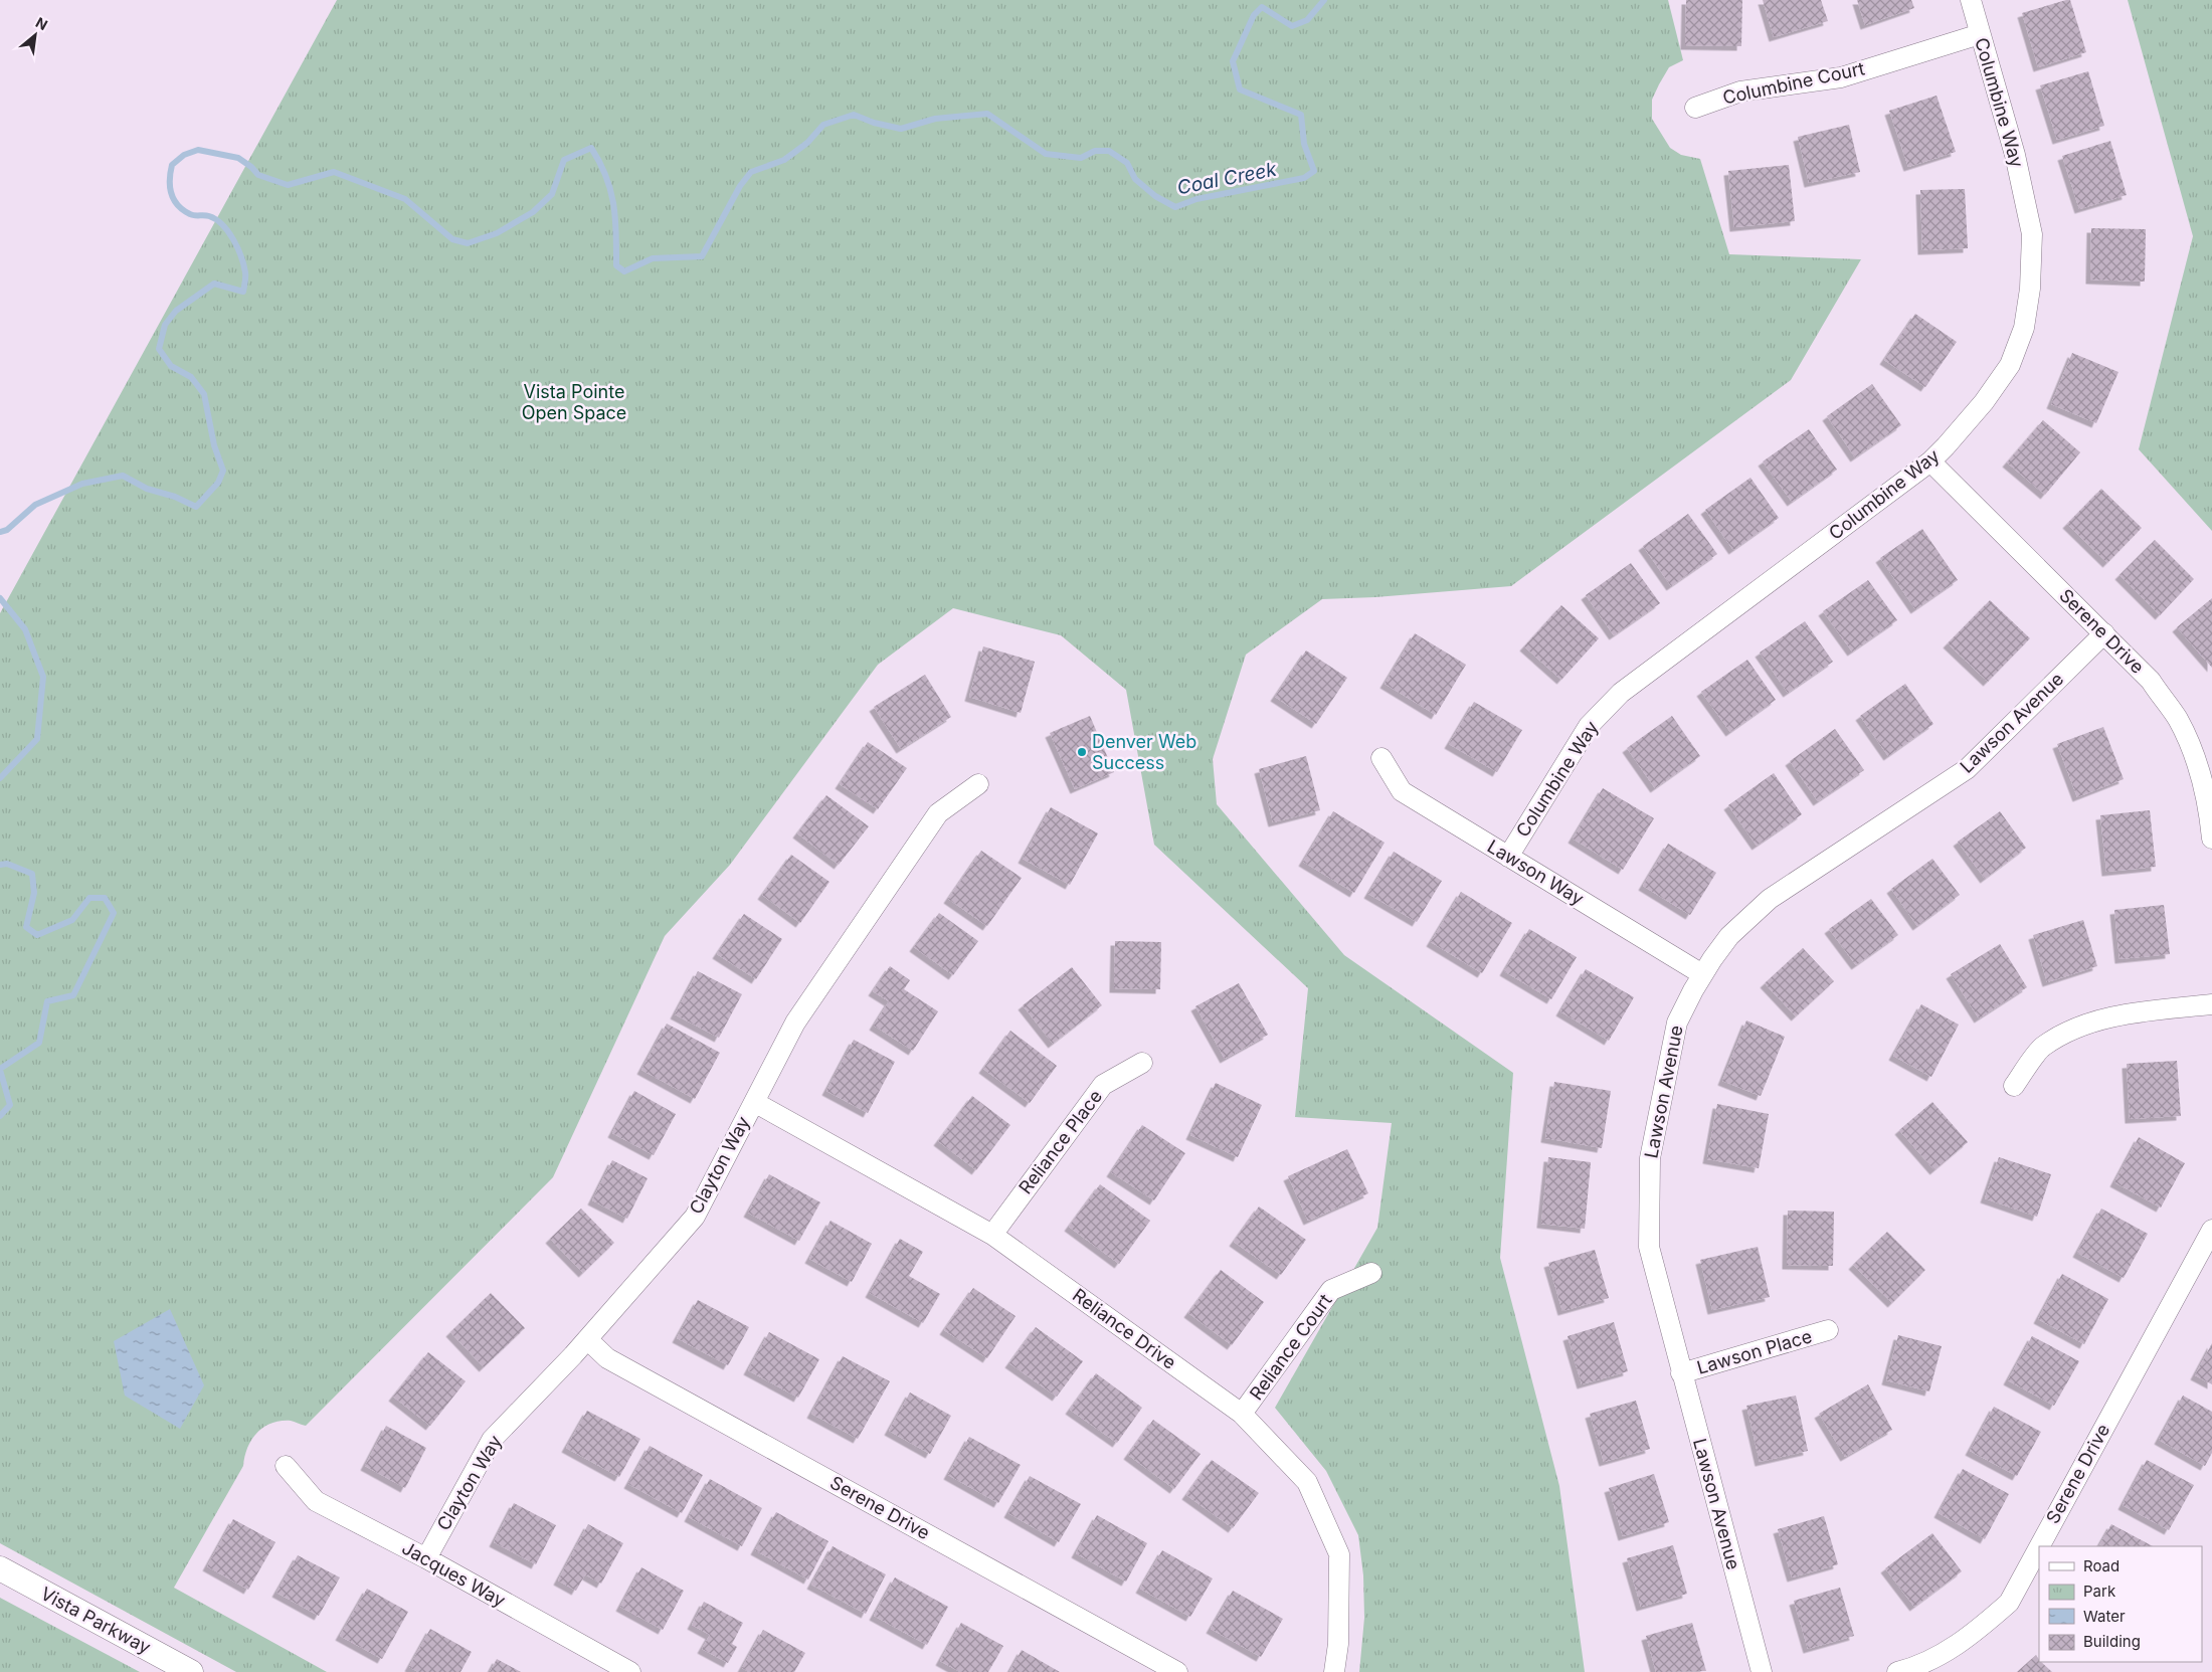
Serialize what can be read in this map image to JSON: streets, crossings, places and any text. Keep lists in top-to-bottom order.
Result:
{
  "streets": {
    "street": [
      "Columbine Court",
      "Columbine Way",
      "Serene Drive",
      "Lawson Avenue",
      "Lawson Way",
      "Reliance Place",
      "Clayton Way",
      "Reliance Drive",
      "Reliance Court",
      "Lawson Place",
      "Jacques Way",
      "Vista Parkway"
    ]
  },
  "crossings": [
    ["Columbine Court", "Columbine Way"],
    ["Columbine Way", "Serene Drive"],
    ["Columbine Way", "Lawson Way"],
    ["Serene Drive", "Lawson Avenue"],
    ["Serene Drive", "Clayton Way"],
    ["Lawson Avenue", "Lawson Way"],
    ["Lawson Avenue", "Lawson Place"],
    ["Reliance Place", "Reliance Drive"],
    ["Clayton Way", "Reliance Drive"],
    ["Clayton Way", "Jacques Way"],
    ["Reliance Drive", "Reliance Court"]
  ],
  "water": ["Coal Creek"],
  "parks": ["Vista Pointe Open Space"],
  "places": ["Denver Web Success"],
  "legend": [
    "Road",
    "Park",
    "Water",
    "Building"
  ],
  "north": "top right"
}
